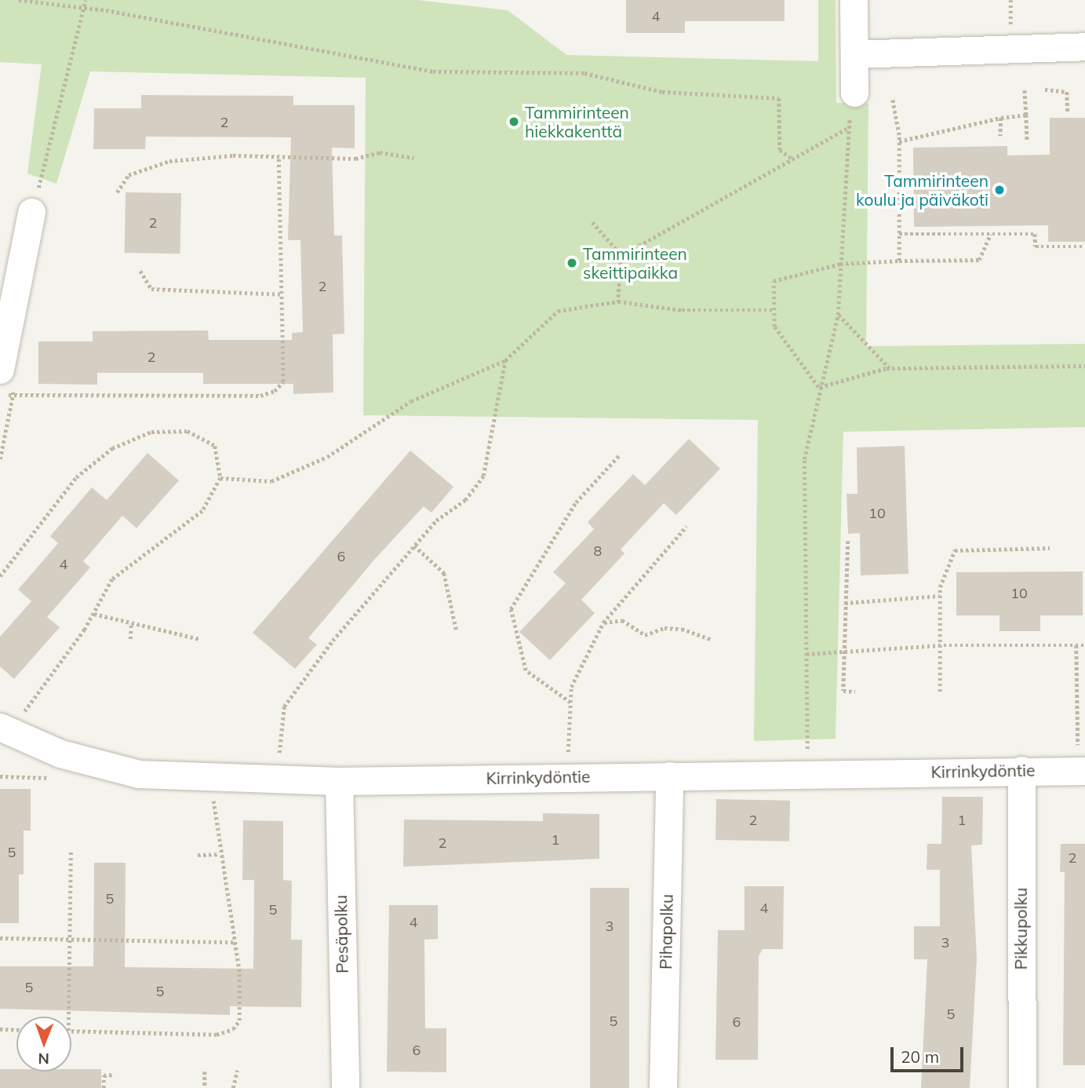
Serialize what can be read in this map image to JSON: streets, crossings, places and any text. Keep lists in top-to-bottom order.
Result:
{
  "streets": {
    "street": [
      "Kirrinkydöntie",
      "Pikkupolku",
      "Pihapolku",
      "Pesäpolku"
    ]
  },
  "crossings": [
    ["Kirrinkydöntie", "Pikkupolku"],
    ["Kirrinkydöntie", "Pihapolku"],
    ["Kirrinkydöntie", "Pesäpolku"]
  ],
  "places": ["Tammirinteen hiekkakenttä", "Tammirinteen koulu ja päiväkoti", "Tammirinteen skeittipaikka"],
  "house_numbers": [
    "4",
    "2",
    "2",
    "2",
    "2",
    "10",
    "8",
    "6",
    "4",
    "10",
    "2",
    "1",
    "1",
    "2",
    "5",
    "2",
    "5",
    "4",
    "5",
    "4",
    "3",
    "3",
    "5",
    "5",
    "5",
    "5",
    "6",
    "6"
  ],
  "scale_bar": "20 m",
  "north": "bottom"
}
